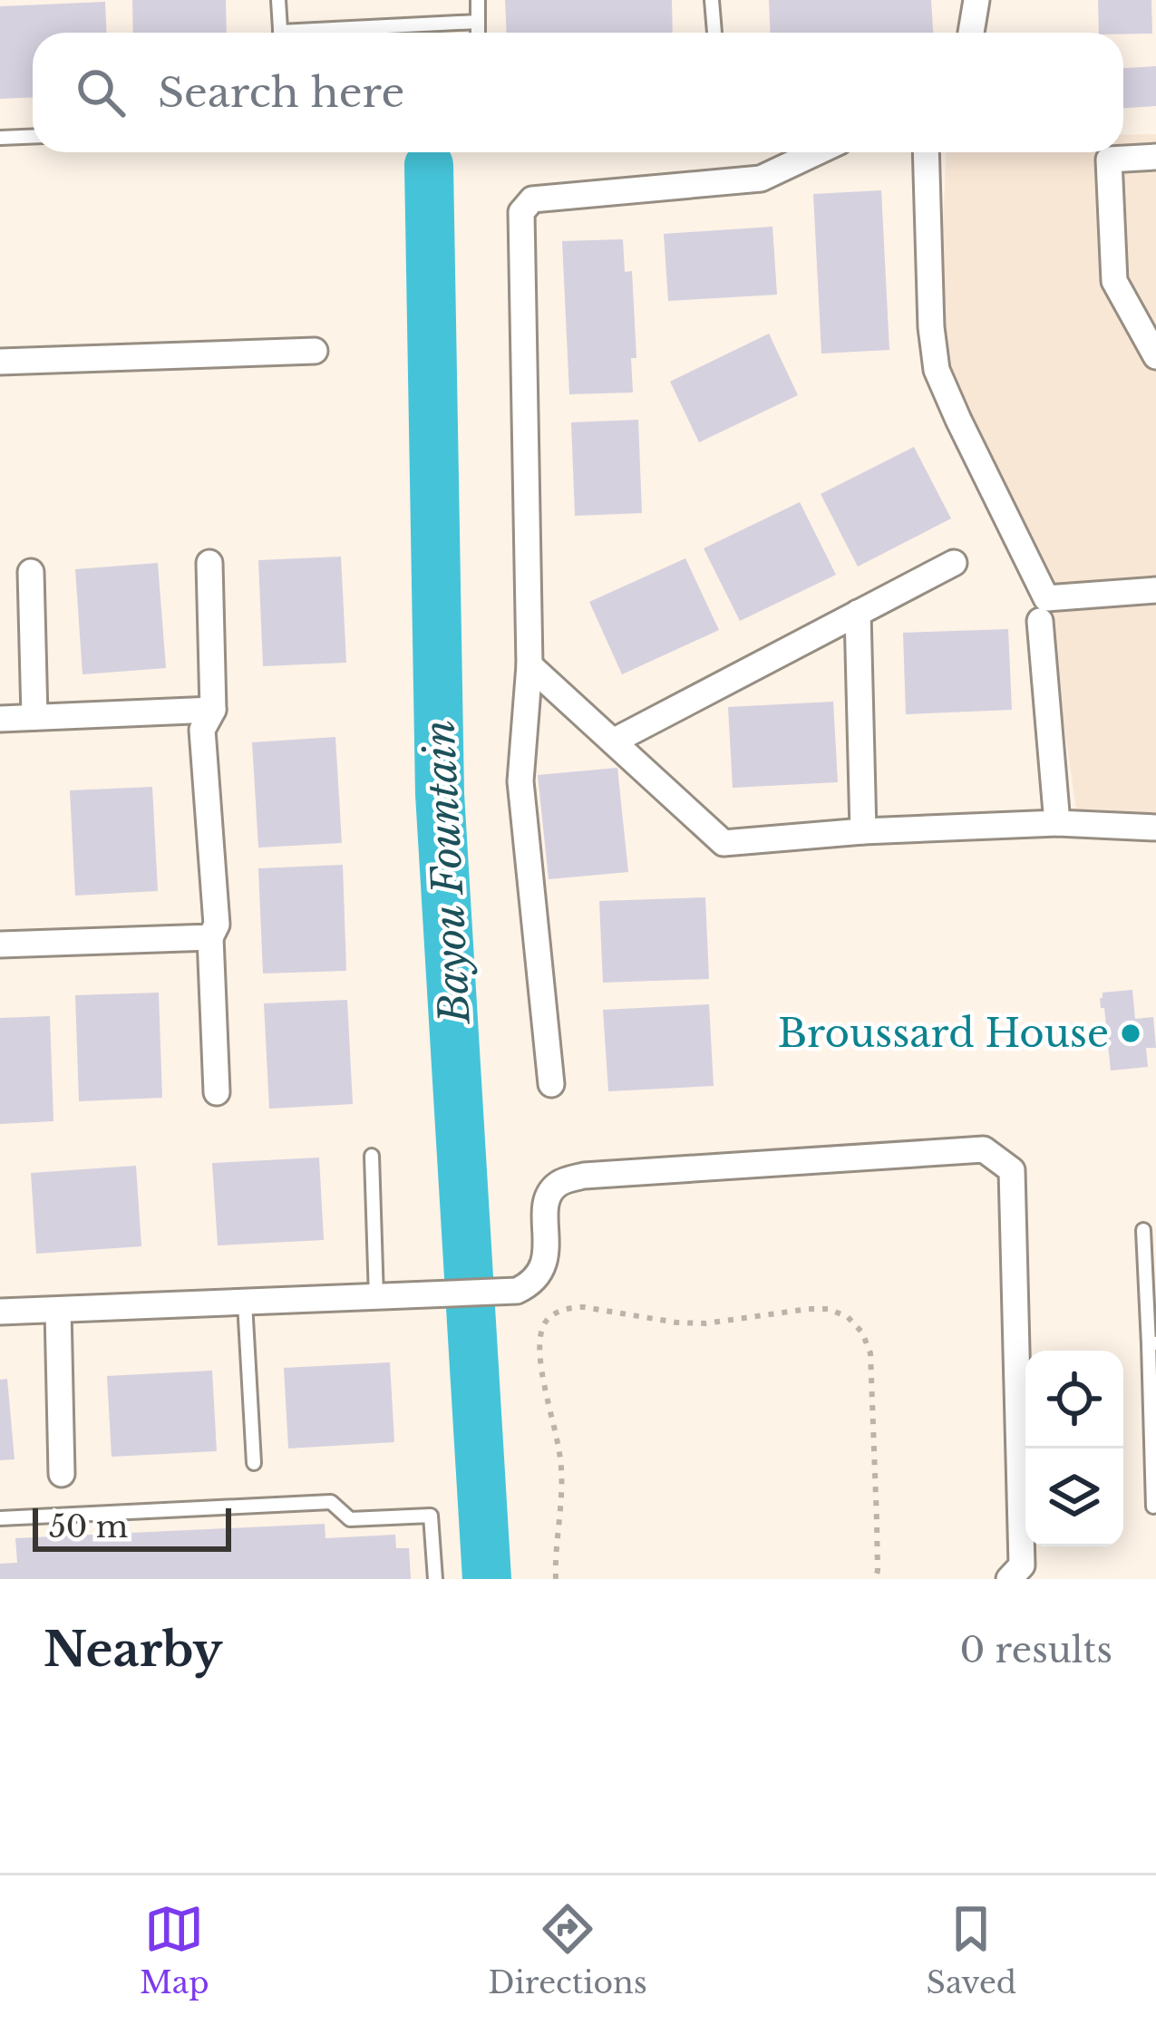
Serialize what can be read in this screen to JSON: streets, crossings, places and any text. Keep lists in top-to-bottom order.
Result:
{
  "water": ["Bayou Fountain"],
  "places": ["Broussard House"],
  "scale_bar": "50 m",
  "page": {
    "search": "Search here",
    "scale": "50 m",
    "heading": ["Nearby", "0 results"],
    "nav": ["Map", "Directions", "Saved"]
  }
}
